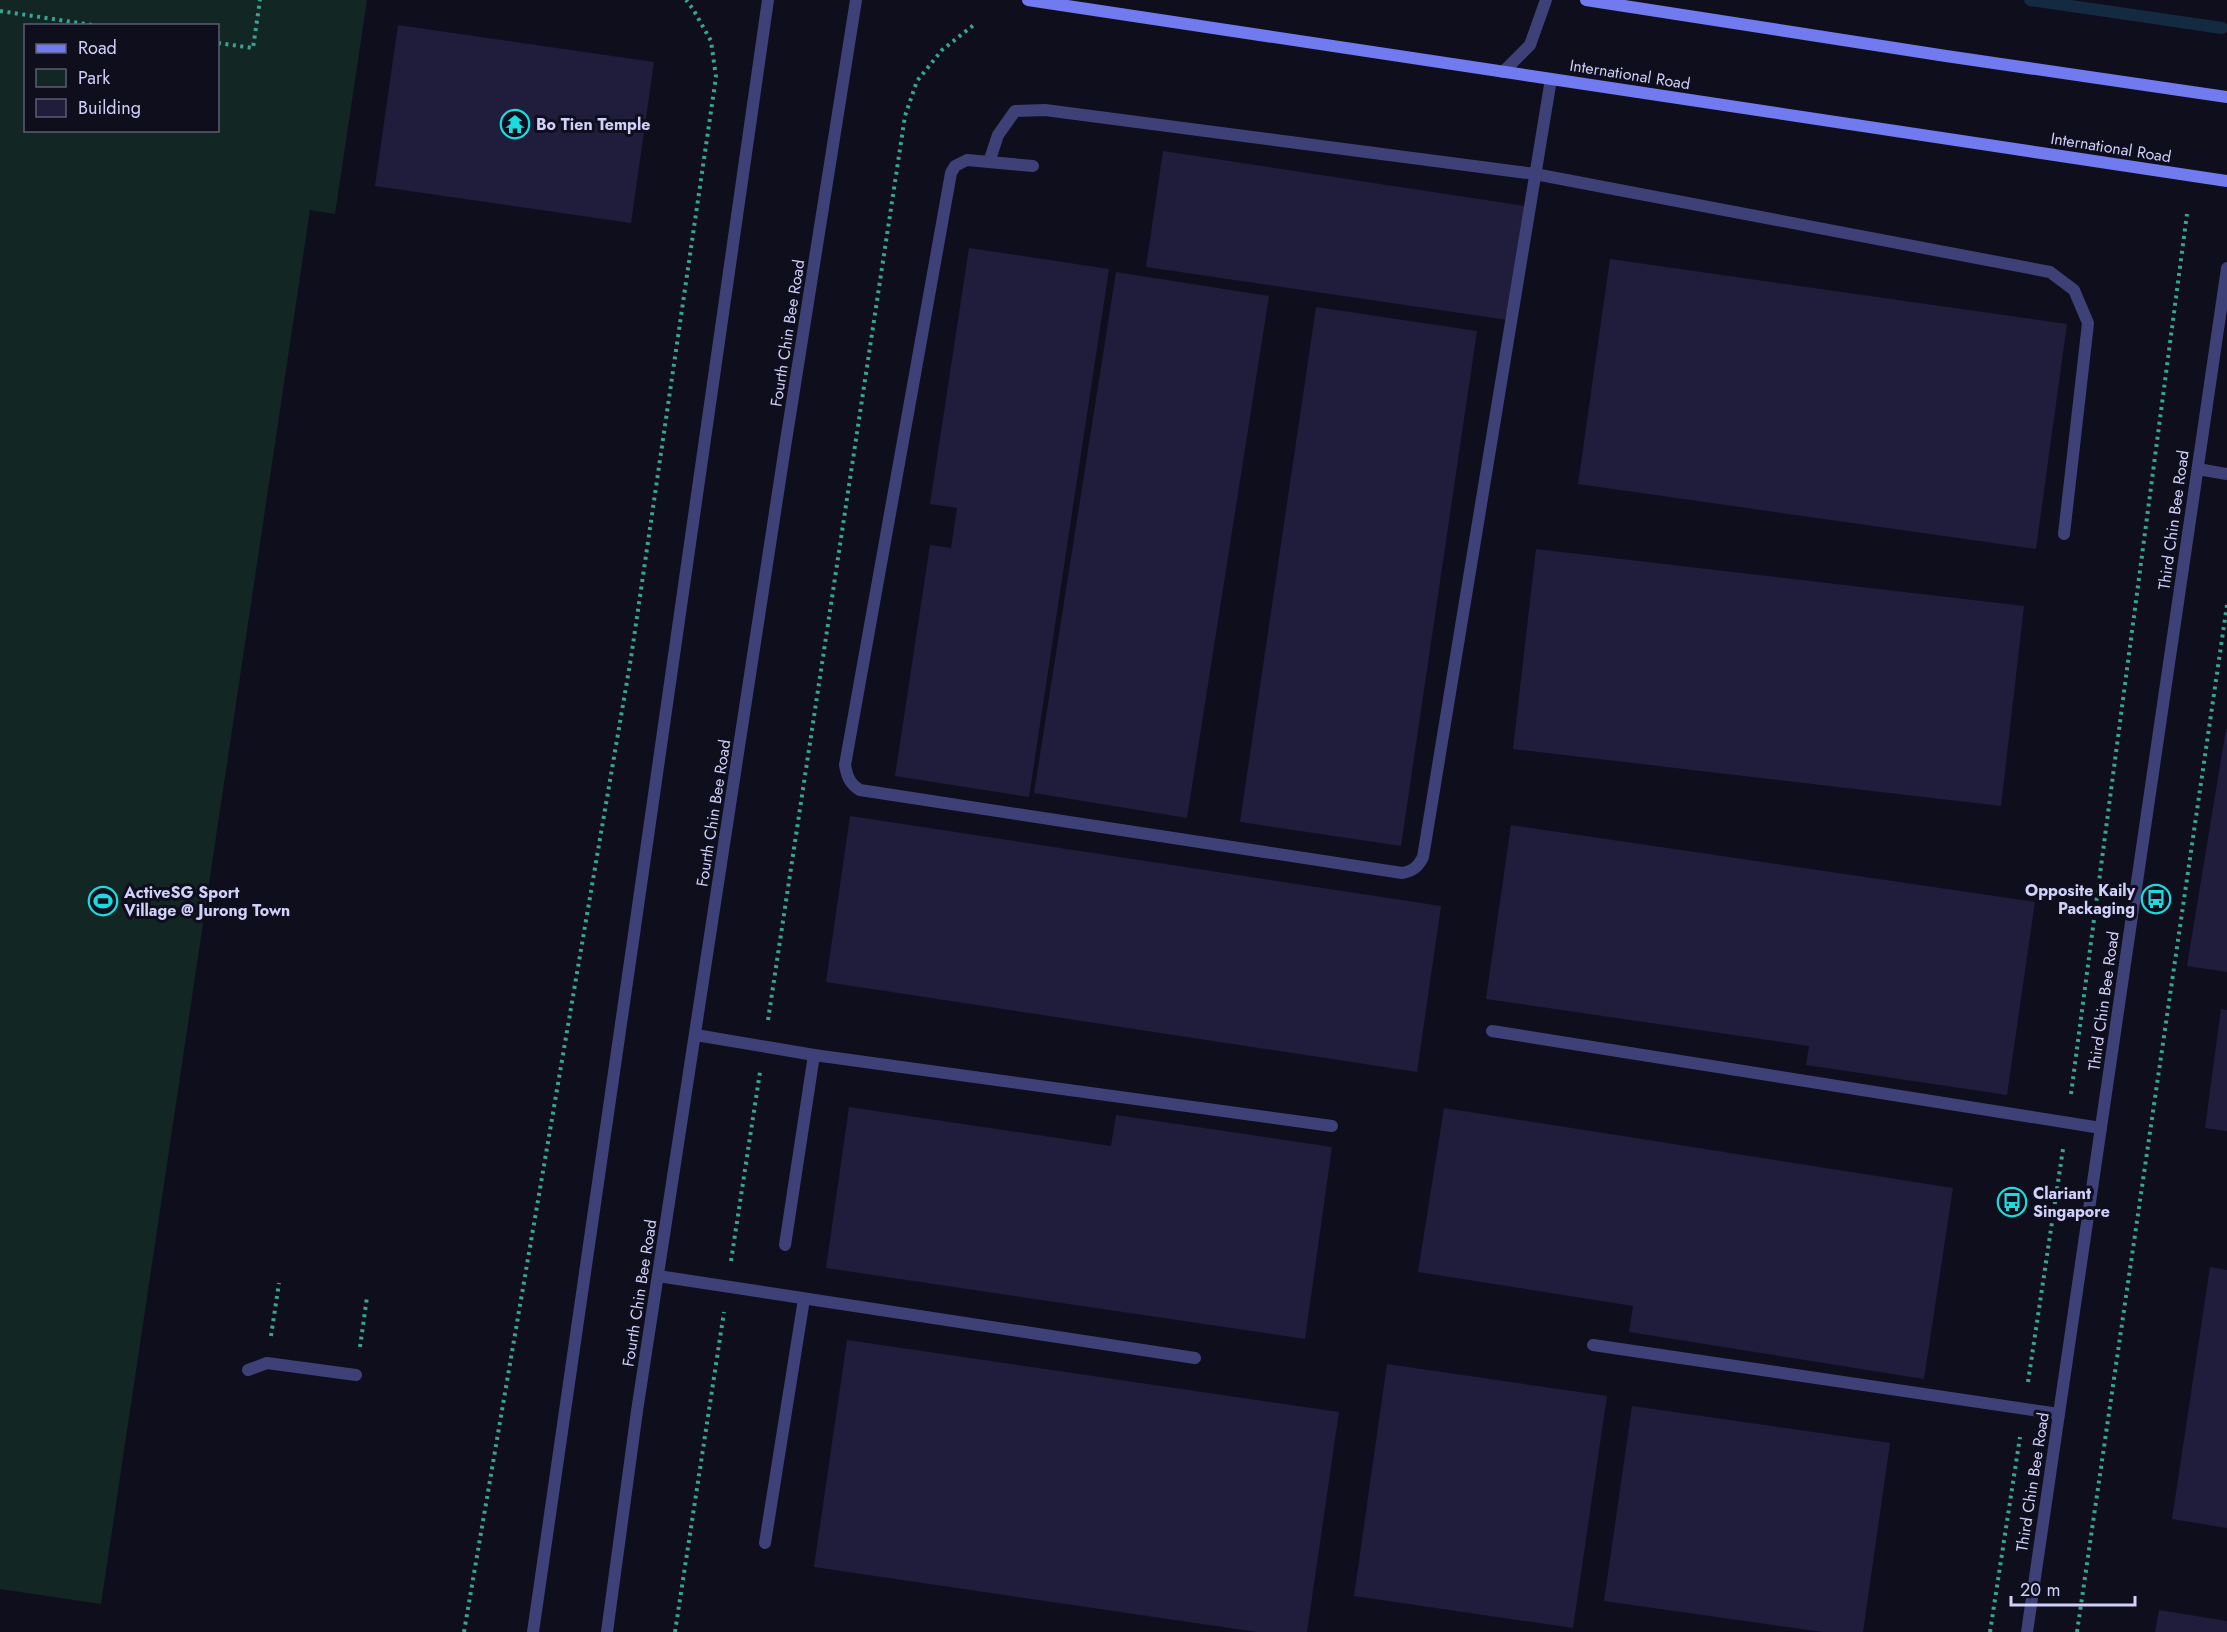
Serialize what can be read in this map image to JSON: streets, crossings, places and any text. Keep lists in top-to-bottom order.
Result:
{
  "streets": {
    "main road": ["International Road"],
    "street": ["Fourth Chin Bee Road", "Third Chin Bee Road"]
  },
  "places": {
    "temple": ["Bo Tien Temple"],
    "bus stop": ["Opposite Kaily Packaging", "Clariant Singapore"],
    "sports": ["ActiveSG Sport Village @ Jurong Town"]
  },
  "legend": ["Road", "Park", "Building"],
  "scale_bar": "20 m"
}
